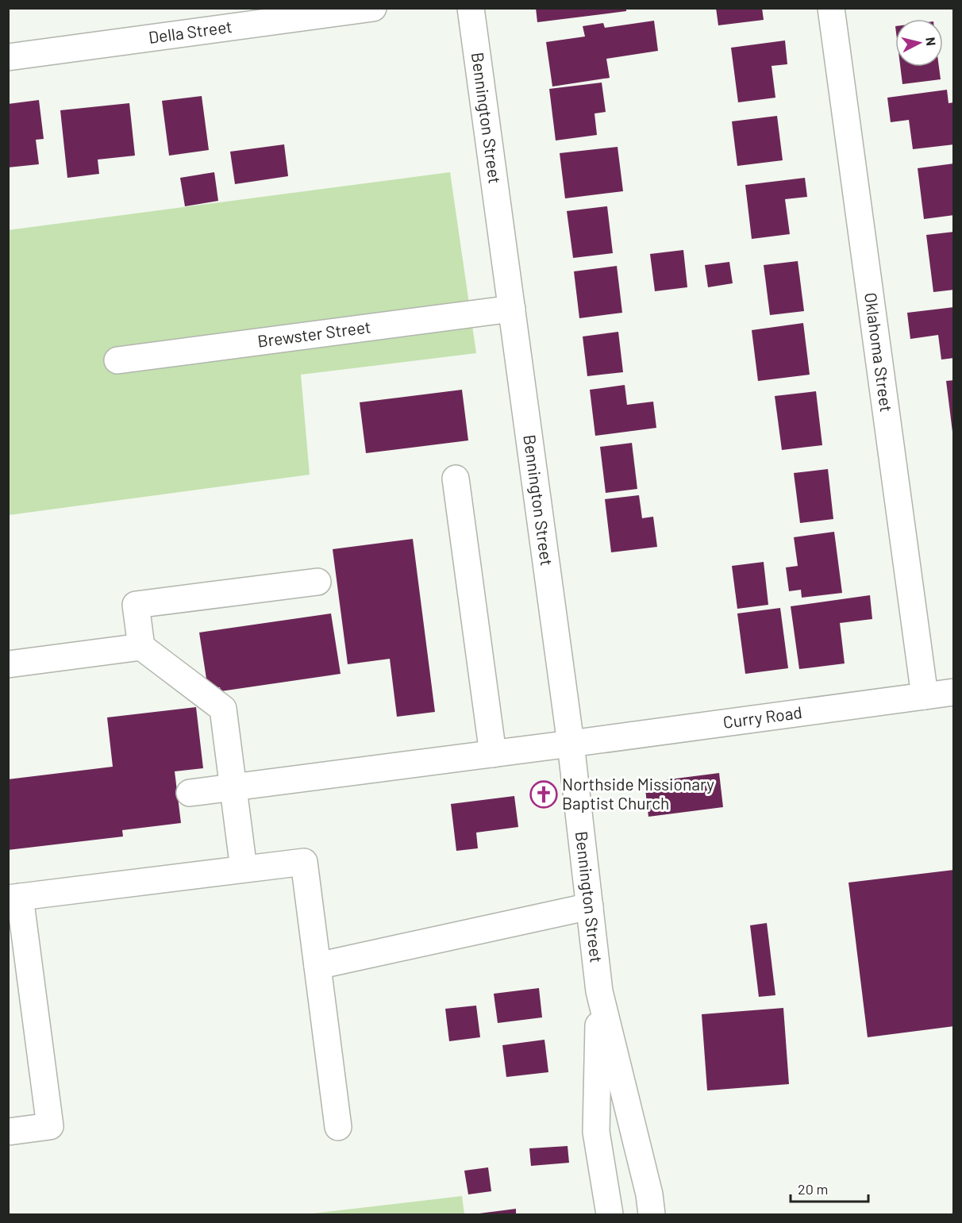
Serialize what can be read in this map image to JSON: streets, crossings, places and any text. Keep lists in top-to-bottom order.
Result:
{
  "streets": {
    "street": [
      "Della Street",
      "Bennington Street",
      "Brewster Street",
      "Oklahoma Street",
      "Curry Road"
    ]
  },
  "crossings": [
    ["Bennington Street", "Brewster Street"],
    ["Bennington Street", "Curry Road"],
    ["Oklahoma Street", "Curry Road"]
  ],
  "places": {
    "church": ["Northside Missionary Baptist Church"]
  },
  "scale_bar": "20 m",
  "north": "right"
}
